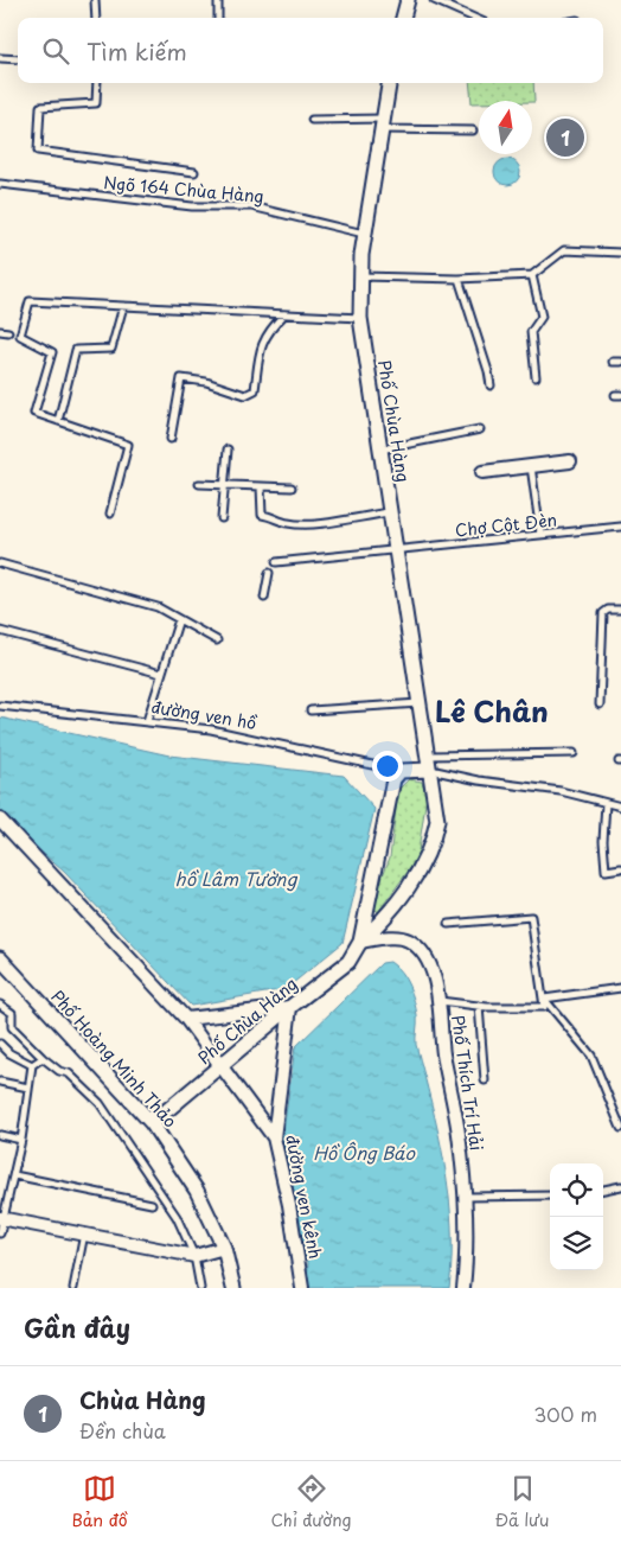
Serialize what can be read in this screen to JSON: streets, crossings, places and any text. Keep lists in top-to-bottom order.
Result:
{
  "streets": {
    "street": [
      "Phố Chùa Hàng",
      "Phố Hoàng Minh Thảo",
      "Phố Thích Trí Hải",
      "đường ven kênh"
    ],
    "lane": ["Ngõ 164 Chùa Hàng", "Chợ Cột Đèn", "đường ven hồ"]
  },
  "crossings": [
    ["Ngõ 164 Chùa Hàng", "Phố Chùa Hàng"],
    ["Phố Chùa Hàng", "Chợ Cột Đèn"],
    ["Phố Chùa Hàng", "đường ven hồ"],
    ["Phố Chùa Hàng", "Phố Hoàng Minh Thảo"],
    ["Phố Chùa Hàng", "Phố Thích Trí Hải"],
    ["Phố Chùa Hàng", "đường ven kênh"]
  ],
  "districts": ["Lê Chân"],
  "water": ["hồ Lâm Tường", "Hồ Ông Báo"],
  "north": "top",
  "page": {
    "search": "Tìm kiếm",
    "pins": "1",
    "heading": "Gần đây",
    "list": [
      {
        "mark": "1",
        "name": "Chùa Hàng",
        "note": "Đền chùa",
        "value": "300 m"
      }
    ],
    "nav": ["Bản đồ", "Chỉ đường", "Đã lưu"]
  }
}
